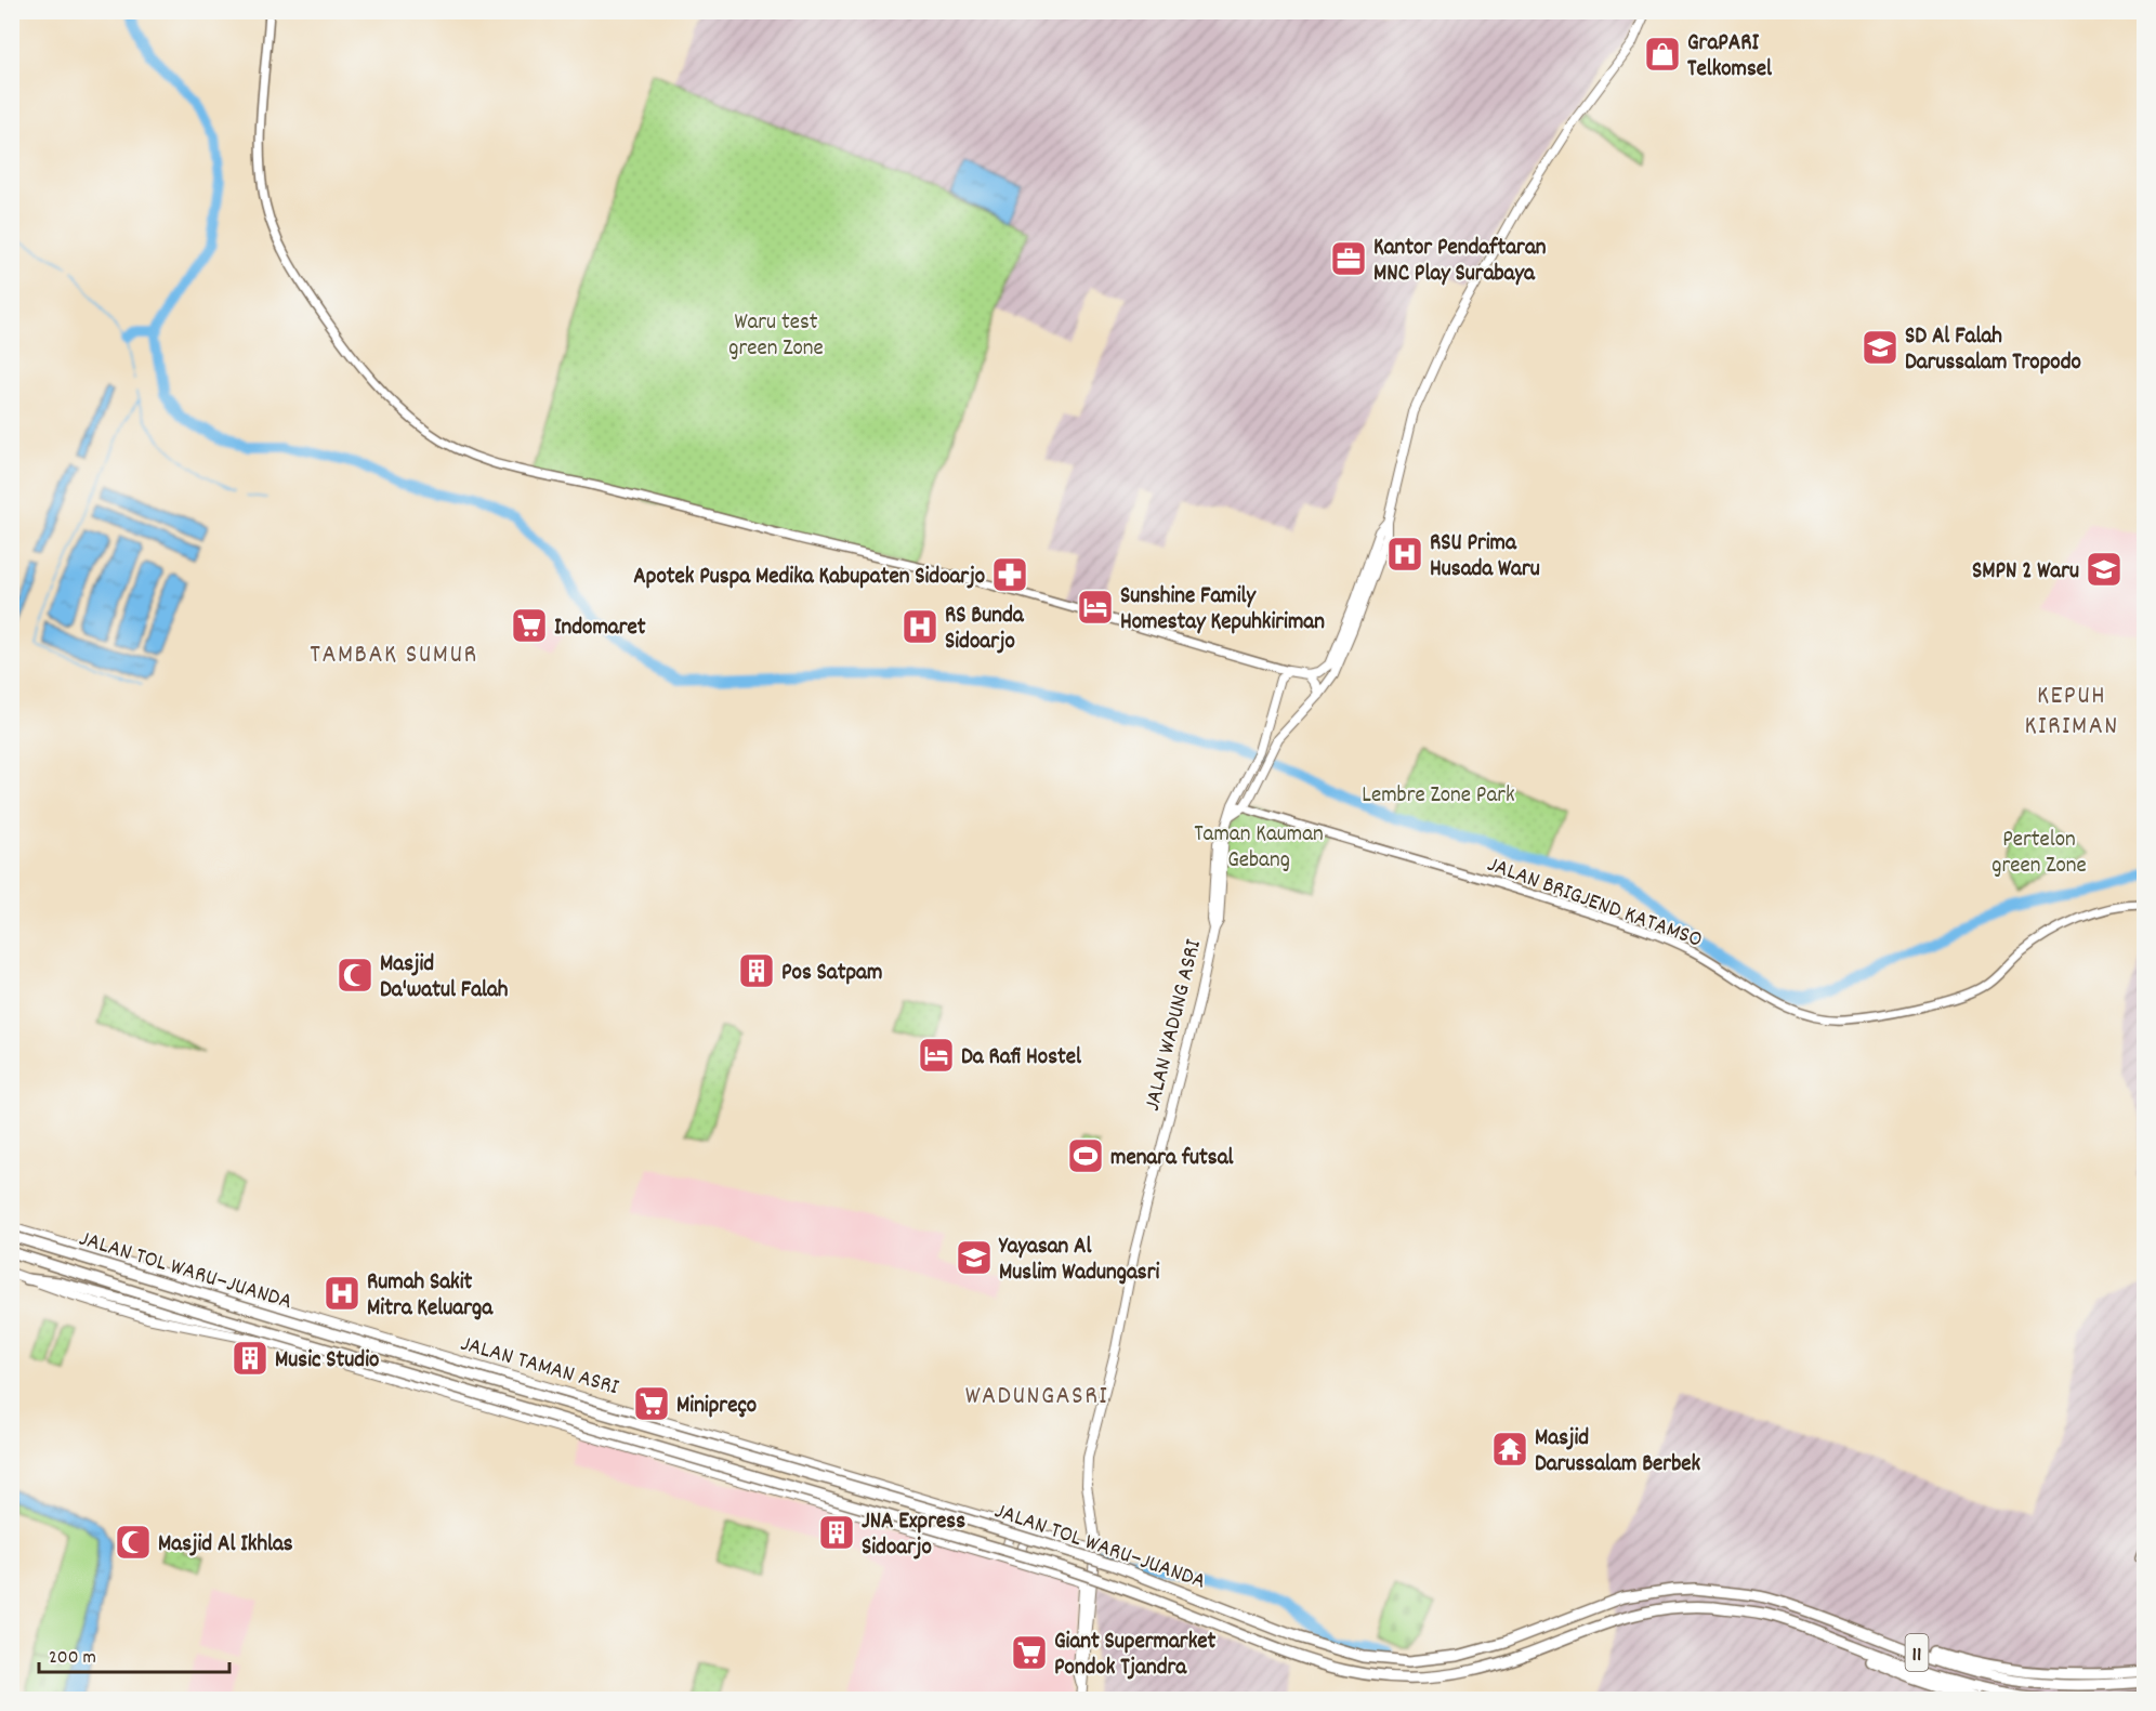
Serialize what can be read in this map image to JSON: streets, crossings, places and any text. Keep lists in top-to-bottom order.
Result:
{
  "streets": {
    "highway": ["JALAN TOL WARU–JUANDA", "11"],
    "main road": ["JALAN WADUNG ASRI", "JALAN TAMAN ASRI"],
    "street": ["JALAN BRIGJEND KATAMSO"]
  },
  "crossings": [
    ["JALAN BRIGJEND KATAMSO", "JALAN WADUNG ASRI"],
    ["JALAN WADUNG ASRI", "JALAN TAMAN ASRI"]
  ],
  "districts": ["TAMBAK SUMUR", "KEPUH KIRIMAN", "WADUNGASRI"],
  "parks": [
    "Waru test green Zone",
    "Lembre Zone Park",
    "Taman Kauman Gebang",
    "Pertelon green Zone"
  ],
  "places": {
    "shop": ["GraPARI Telkomsel"],
    "office": ["Kantor Pendaftaran MNC Play Surabaya"],
    "school or university": ["SD Al Falah Darussalam Tropodo", "SMPN 2 Waru", "Yayasan Al Muslim Wadungasri"],
    "hospital": ["RSU Prima Husada Waru", "RS Bunda Sidoarjo", "Rumah Sakit Mitra Keluarga"],
    "pharmacy": ["Apotek Puspa Medika Kabupaten Sidoarjo"],
    "hotel": ["Sunshine Family Homestay Kepuhkiriman", "Da Rafi Hostel"],
    "supermarket": ["Indomaret", "Minipreço", "Giant Supermarket Pondok Tjandra"],
    "building": ["Pos Satpam", "Music Studio", "JNA Express Sidoarjo"],
    "mosque": ["Masjid Da'watul Falah", "Masjid Al Ikhlas"],
    "sports": ["menara futsal"],
    "temple": ["Masjid Darussalam Berbek"]
  },
  "scale_bar": "200 m"
}
